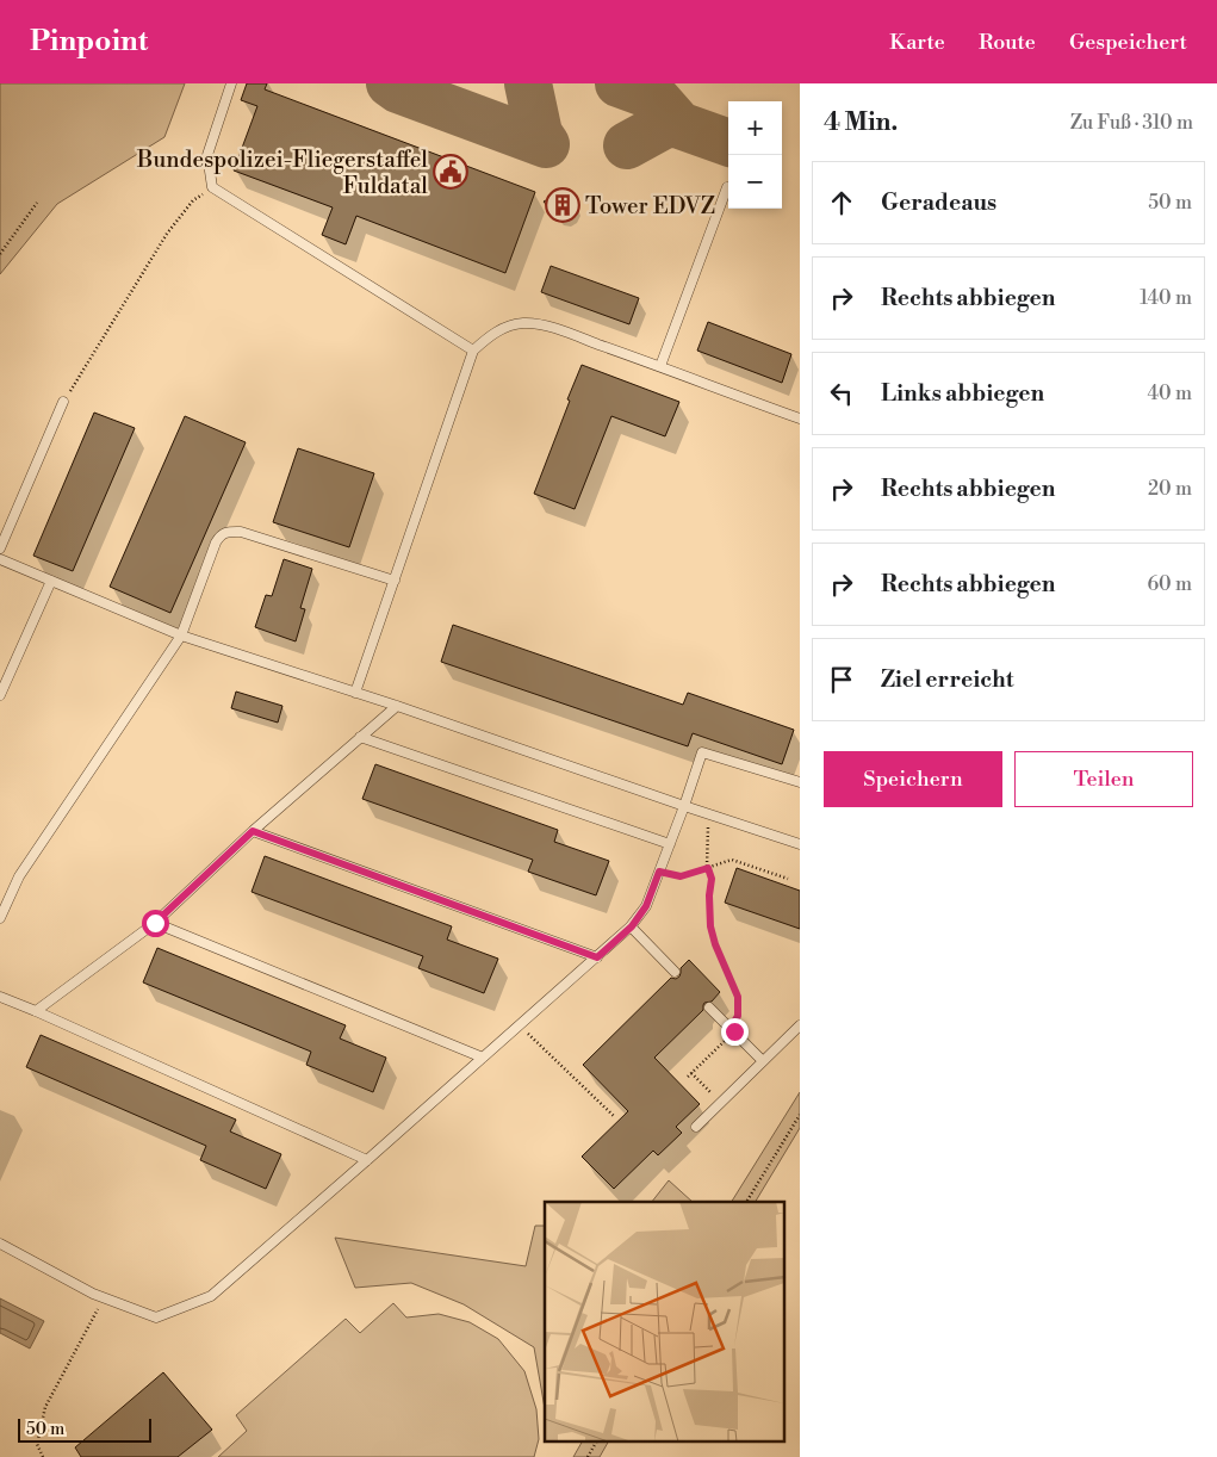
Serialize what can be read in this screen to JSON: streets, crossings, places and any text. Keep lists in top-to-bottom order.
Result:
{
  "places": {
    "public building": ["Bundespolizei-Fliegerstaffel Fuldatal"],
    "building": ["Tower EDVZ"]
  },
  "scale_bar": "50 m",
  "page": {
    "header": "Pinpoint",
    "nav": ["Karte", "Route", "Gespeichert"],
    "heading": ["4 Min.", "Zu Fuß · 310 m"],
    "map_buttons": ["+", "−"],
    "list": [
      ["Geradeaus", "50 m"],
      ["Rechts abbiegen", "140 m"],
      ["Links abbiegen", "40 m"],
      ["Rechts abbiegen", "20 m"],
      ["Rechts abbiegen", "60 m"],
      "Ziel erreicht"
    ],
    "buttons": ["Speichern", "Teilen"],
    "scale": "50 m"
  }
}
